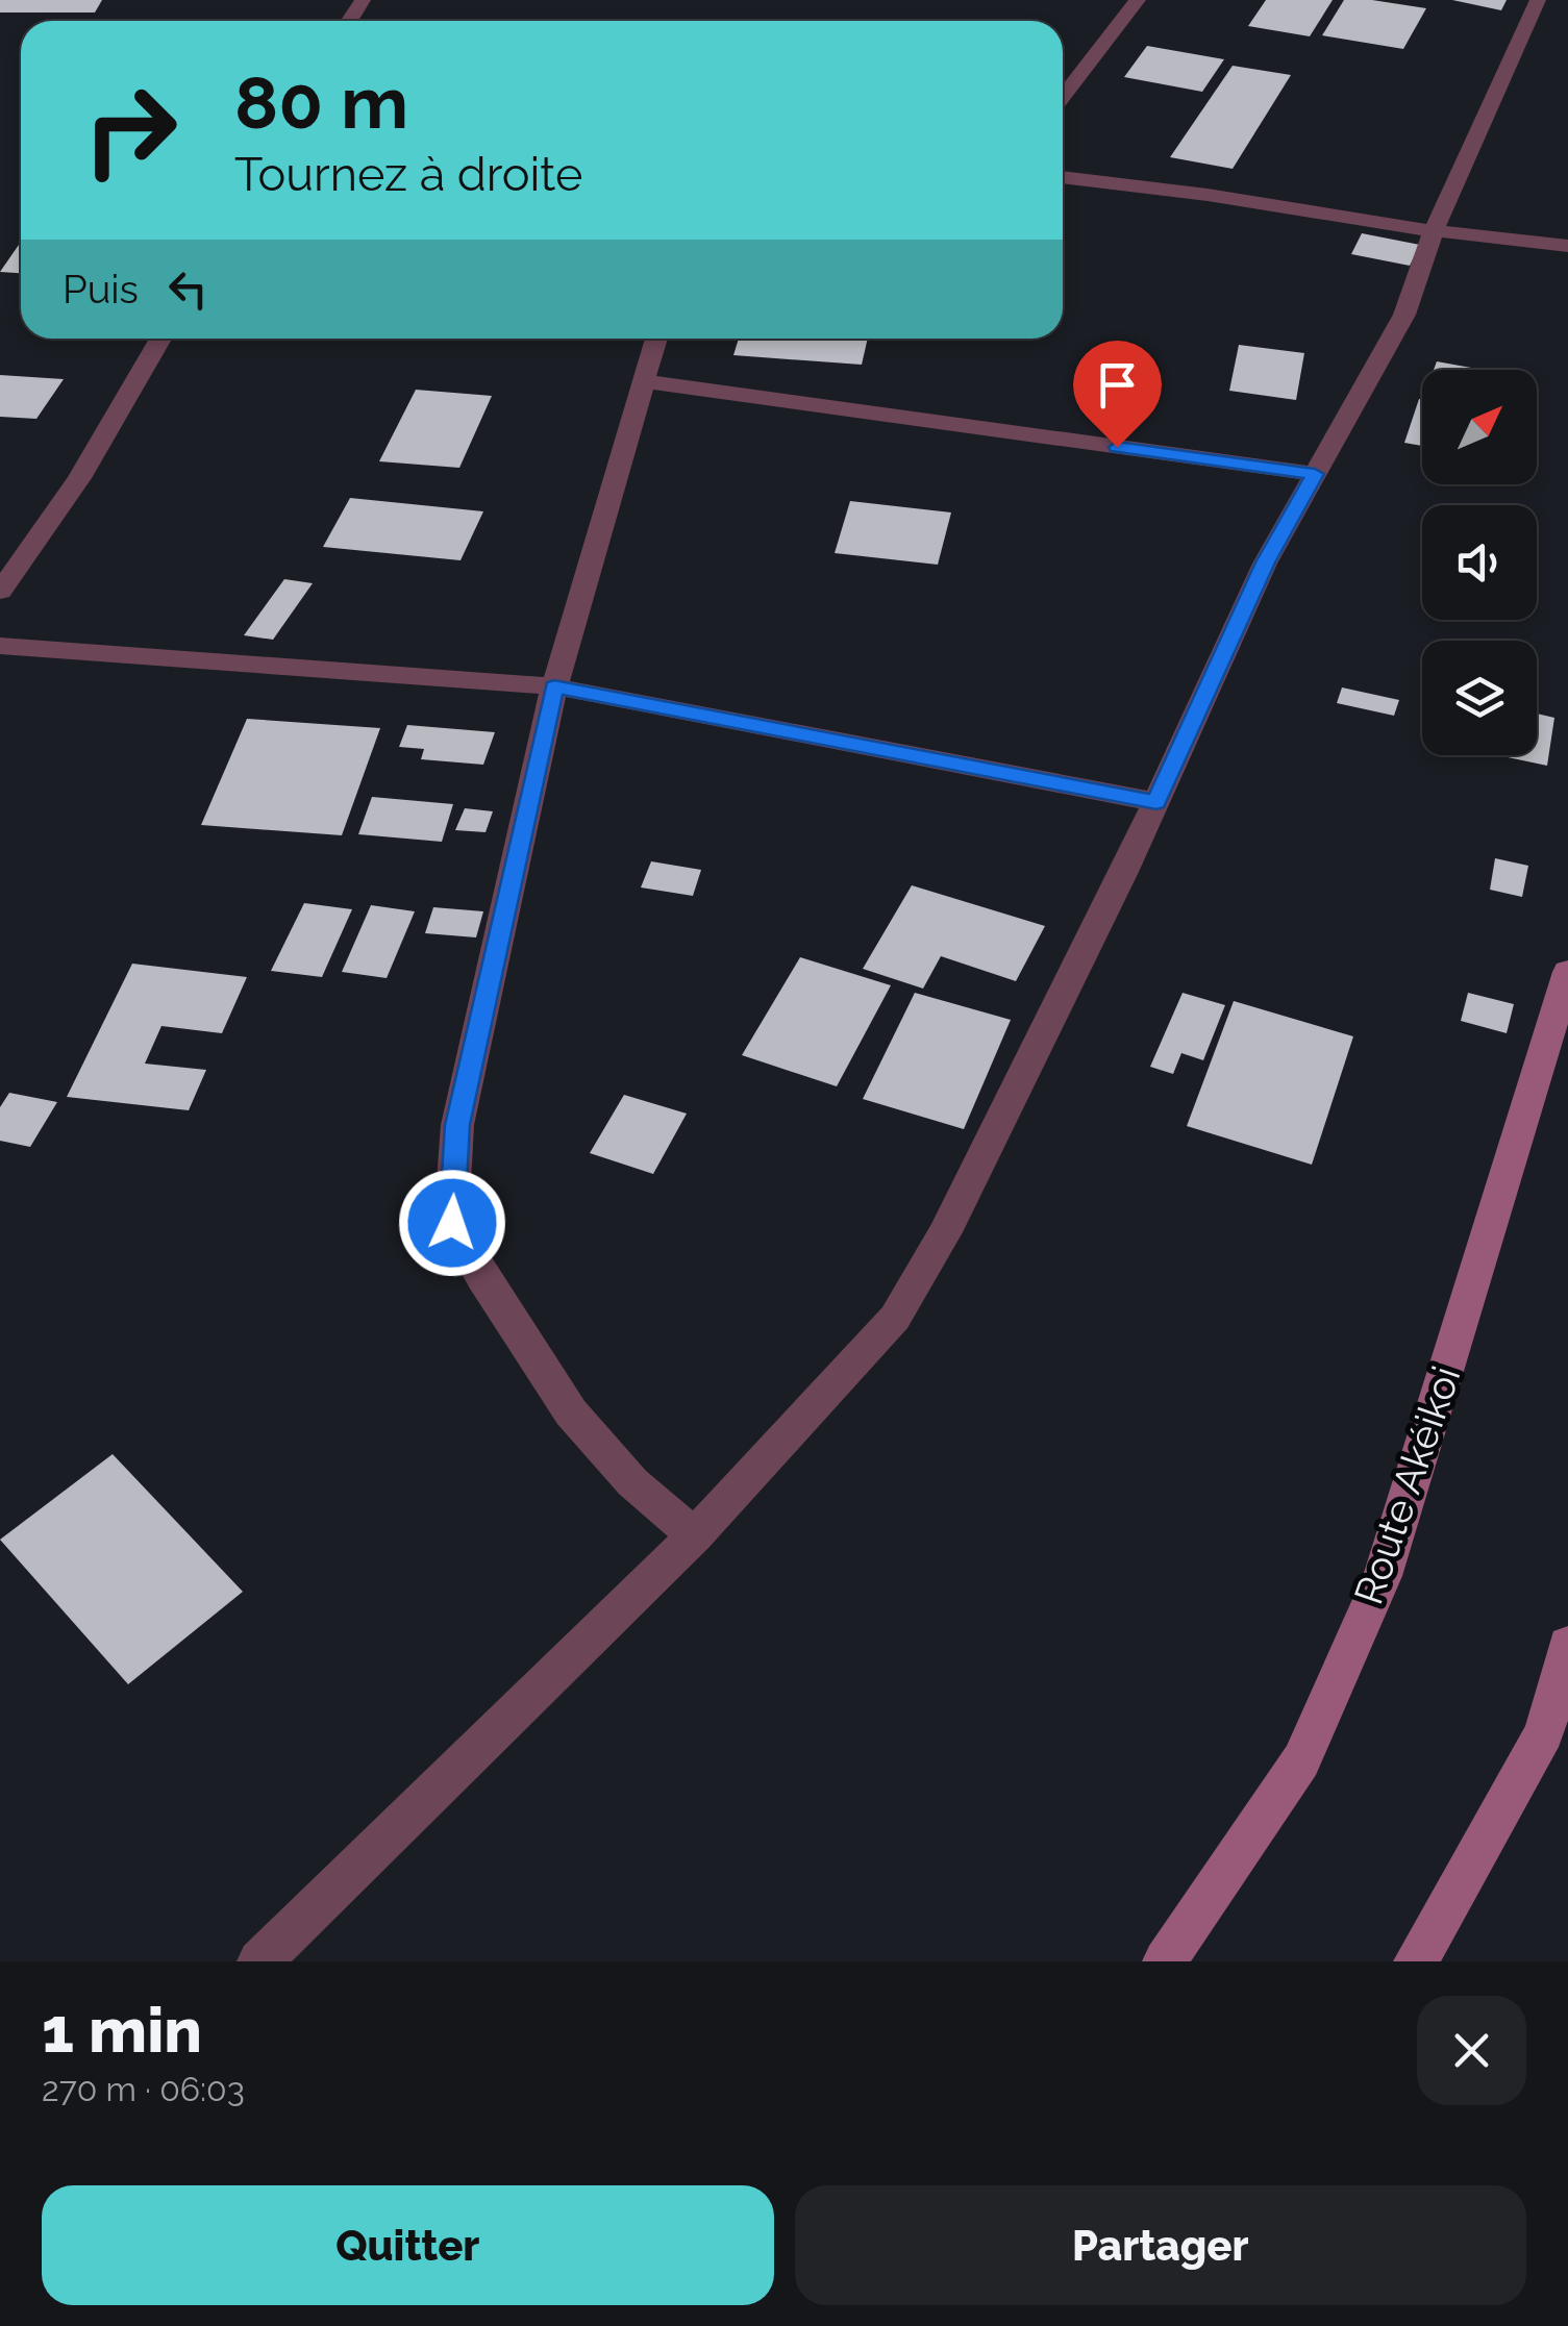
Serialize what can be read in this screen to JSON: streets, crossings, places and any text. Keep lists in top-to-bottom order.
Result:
{
  "streets": {
    "street": ["Route Akéikoi"]
  },
  "north": "top right",
  "page": {
    "turn": ["80 m", "Tournez à droite"],
    "then": "Puis",
    "heading": ["1 min", "270 m · 06:03"],
    "buttons": ["Quitter", "Partager"]
  }
}
